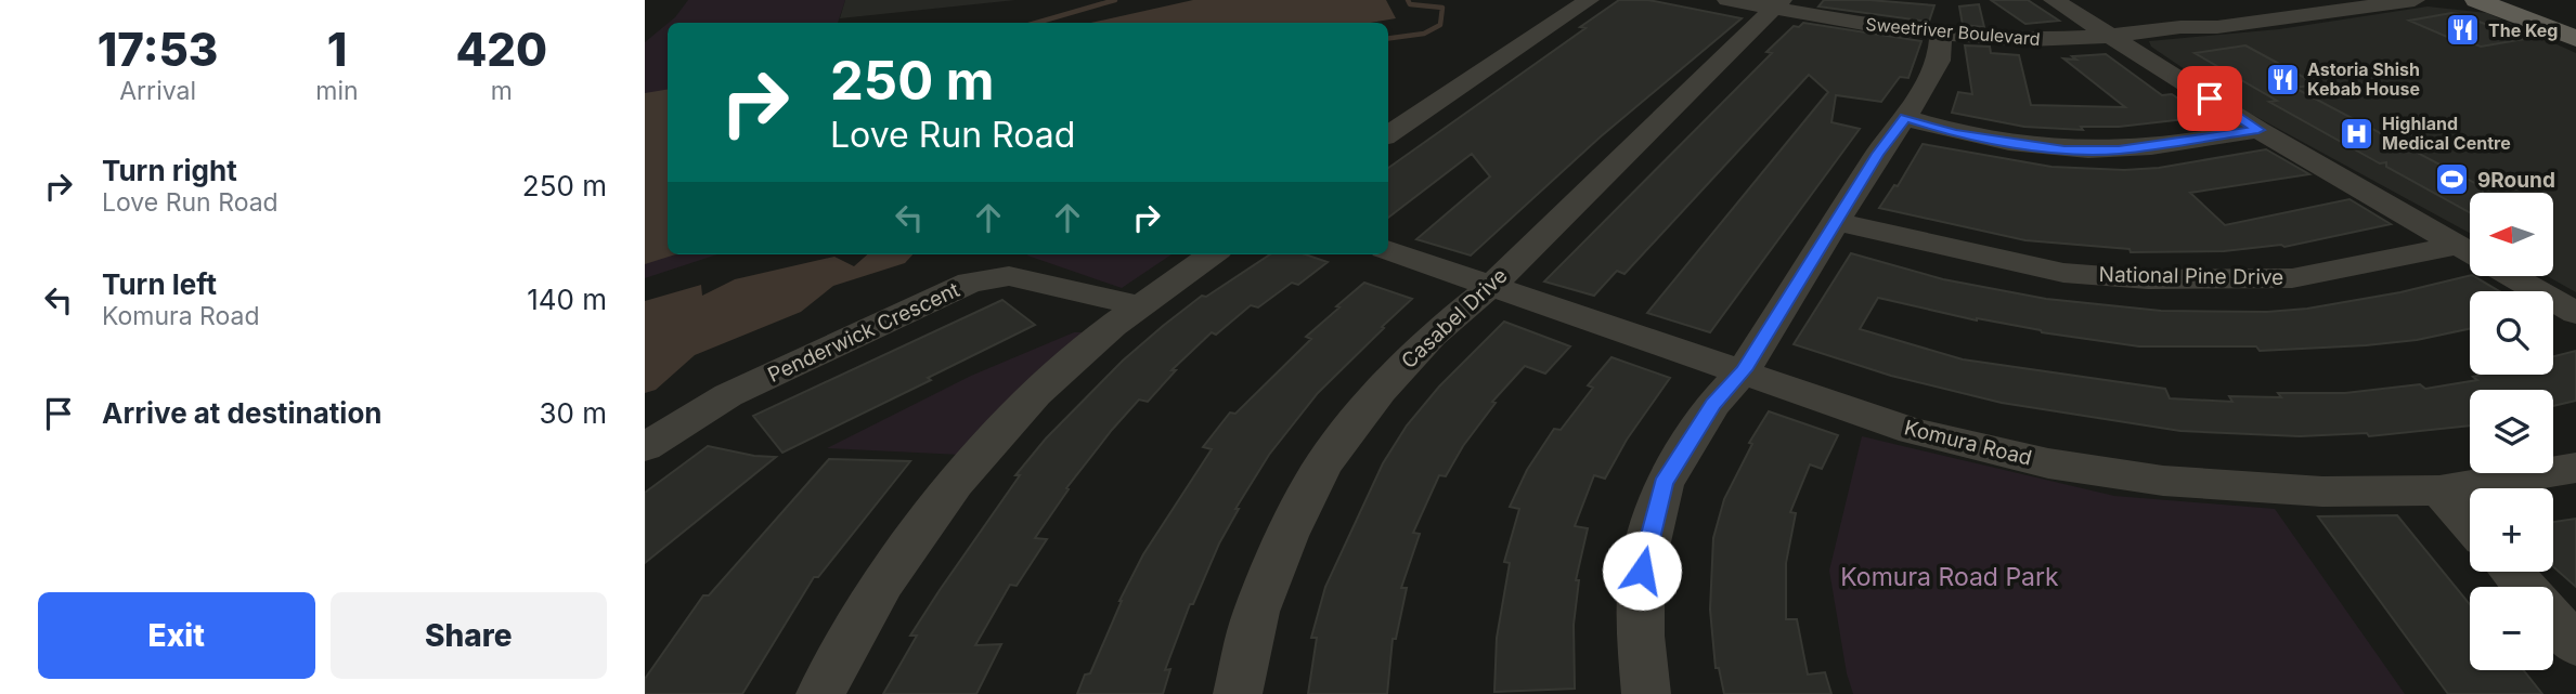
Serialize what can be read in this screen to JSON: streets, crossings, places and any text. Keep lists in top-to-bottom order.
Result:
{
  "streets": {
    "street": [
      "Sweetriver Boulevard",
      "National Pine Drive",
      "Casabel Drive",
      "Penderwick Crescent",
      "Komura Road"
    ]
  },
  "crossings": [
    ["Sweetriver Boulevard", "Casabel Drive"],
    ["Casabel Drive", "Komura Road"]
  ],
  "parks": ["Komura Road Park"],
  "places": {
    "restaurant": ["The Keg", "Astoria Shish Kebab House"],
    "hospital": ["Highland Medical Centre"],
    "sports": ["9Round"]
  },
  "north": "left",
  "page": {
    "eta": [
      "17:53",
      "Arrival",
      "1",
      "min",
      "420",
      "m"
    ],
    "turn": ["250 m", "Love Run Road"],
    "list": [
      {
        "name": "Turn right",
        "note": "Love Run Road",
        "value": "250 m"
      },
      {
        "name": "Turn left",
        "note": "Komura Road",
        "value": "140 m"
      },
      {
        "name": "Arrive at destination",
        "value": "30 m"
      }
    ],
    "map_buttons": ["+", "−"],
    "buttons": ["Exit", "Share"]
  }
}
